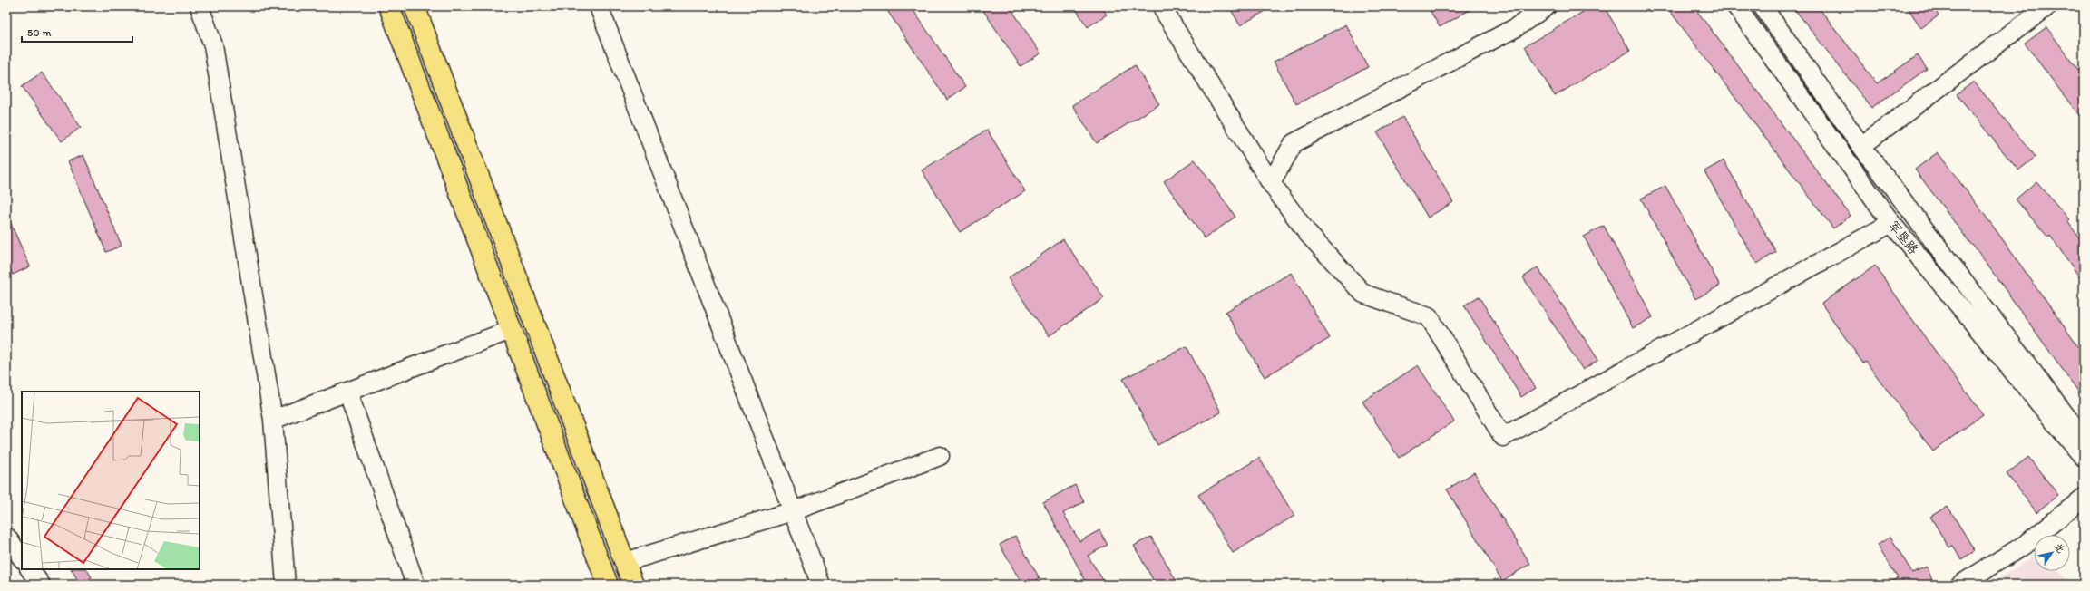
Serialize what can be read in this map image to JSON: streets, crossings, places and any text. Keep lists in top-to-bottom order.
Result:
{
  "streets": {
    "street": ["军垦路"]
  },
  "scale_bar": "50 m",
  "north": "top right"
}
